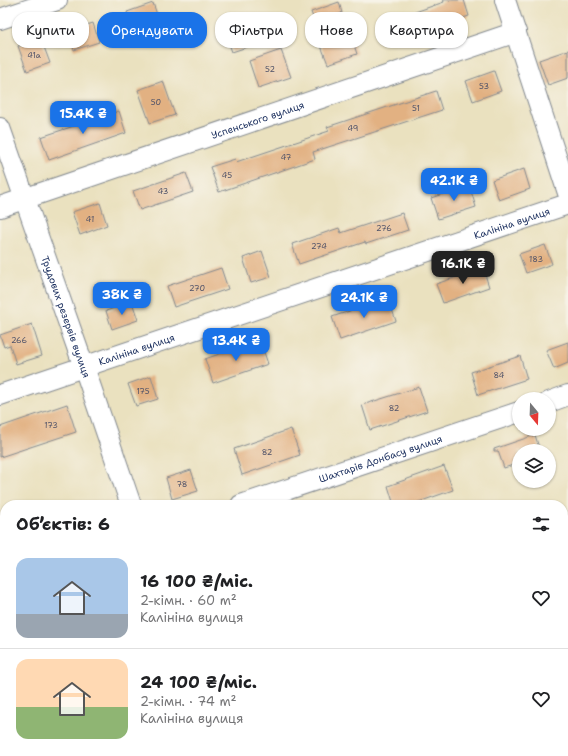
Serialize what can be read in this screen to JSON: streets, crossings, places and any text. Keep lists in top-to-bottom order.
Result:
{
  "streets": {
    "street": [
      "Успенського вулиця",
      "Калініна вулиця",
      "Трудових резервів вулиця",
      "Шахтарів Донбасу вулиця"
    ]
  },
  "crossings": [
    ["Успенського вулиця", "Трудових резервів вулиця"],
    ["Калініна вулиця", "Трудових резервів вулиця"]
  ],
  "house_numbers": [
    "41а",
    "52",
    "53",
    "50",
    "51",
    "49",
    "47",
    "45",
    "43",
    "41",
    "276",
    "274",
    "183",
    "270",
    "266",
    "84",
    "175",
    "82",
    "173",
    "82",
    "78"
  ],
  "north": "bottom",
  "page": {
    "chip": [
      "Купити",
      "Орендувати",
      "Фільтри",
      "Нове",
      "Квартира"
    ],
    "price": [
      "15.4K ₴",
      "42.1K ₴",
      "16.1K ₴",
      "38K ₴",
      "24.1K ₴",
      "13.4K ₴"
    ],
    "heading": "Об’єктів: 6",
    "list": [
      {
        "name": "16 100 ₴/міс.",
        "note": "2-кімн. · 60 m² · Калініна вулиця"
      },
      {
        "name": "24 100 ₴/міс.",
        "note": "2-кімн. · 74 m² · Калініна вулиця"
      }
    ]
  }
}
